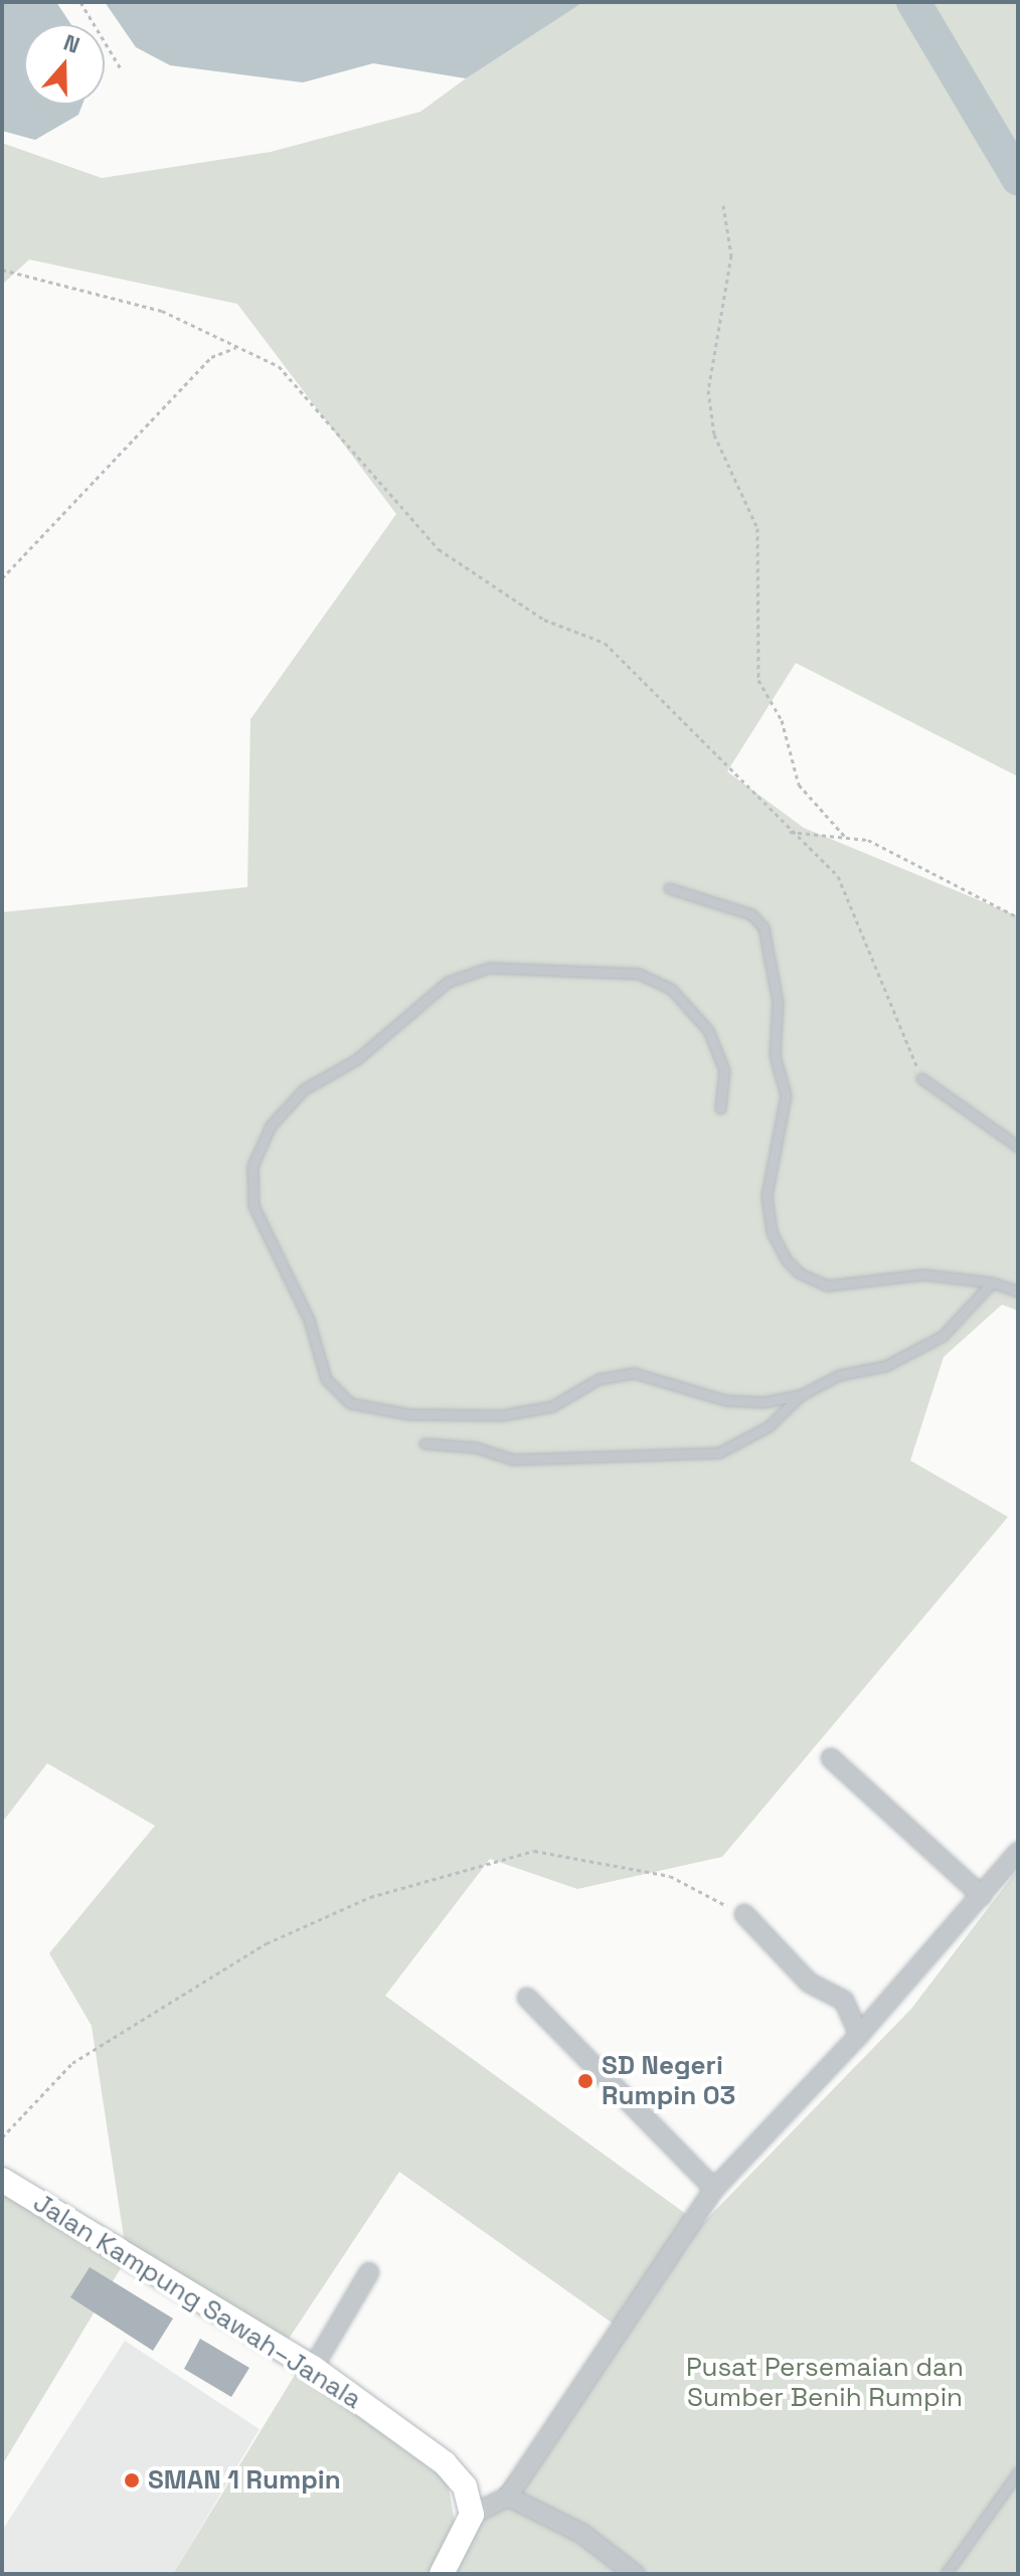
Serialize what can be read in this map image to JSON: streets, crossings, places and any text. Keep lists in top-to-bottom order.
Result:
{
  "streets": {
    "main road": ["Jalan Kampung Sawah–Janala"]
  },
  "parks": ["Pusat Persemaian dan Sumber Benih Rumpin"],
  "places": ["SD Negeri Rumpin 03", "SMAN 1 Rumpin"],
  "north": "top"
}
